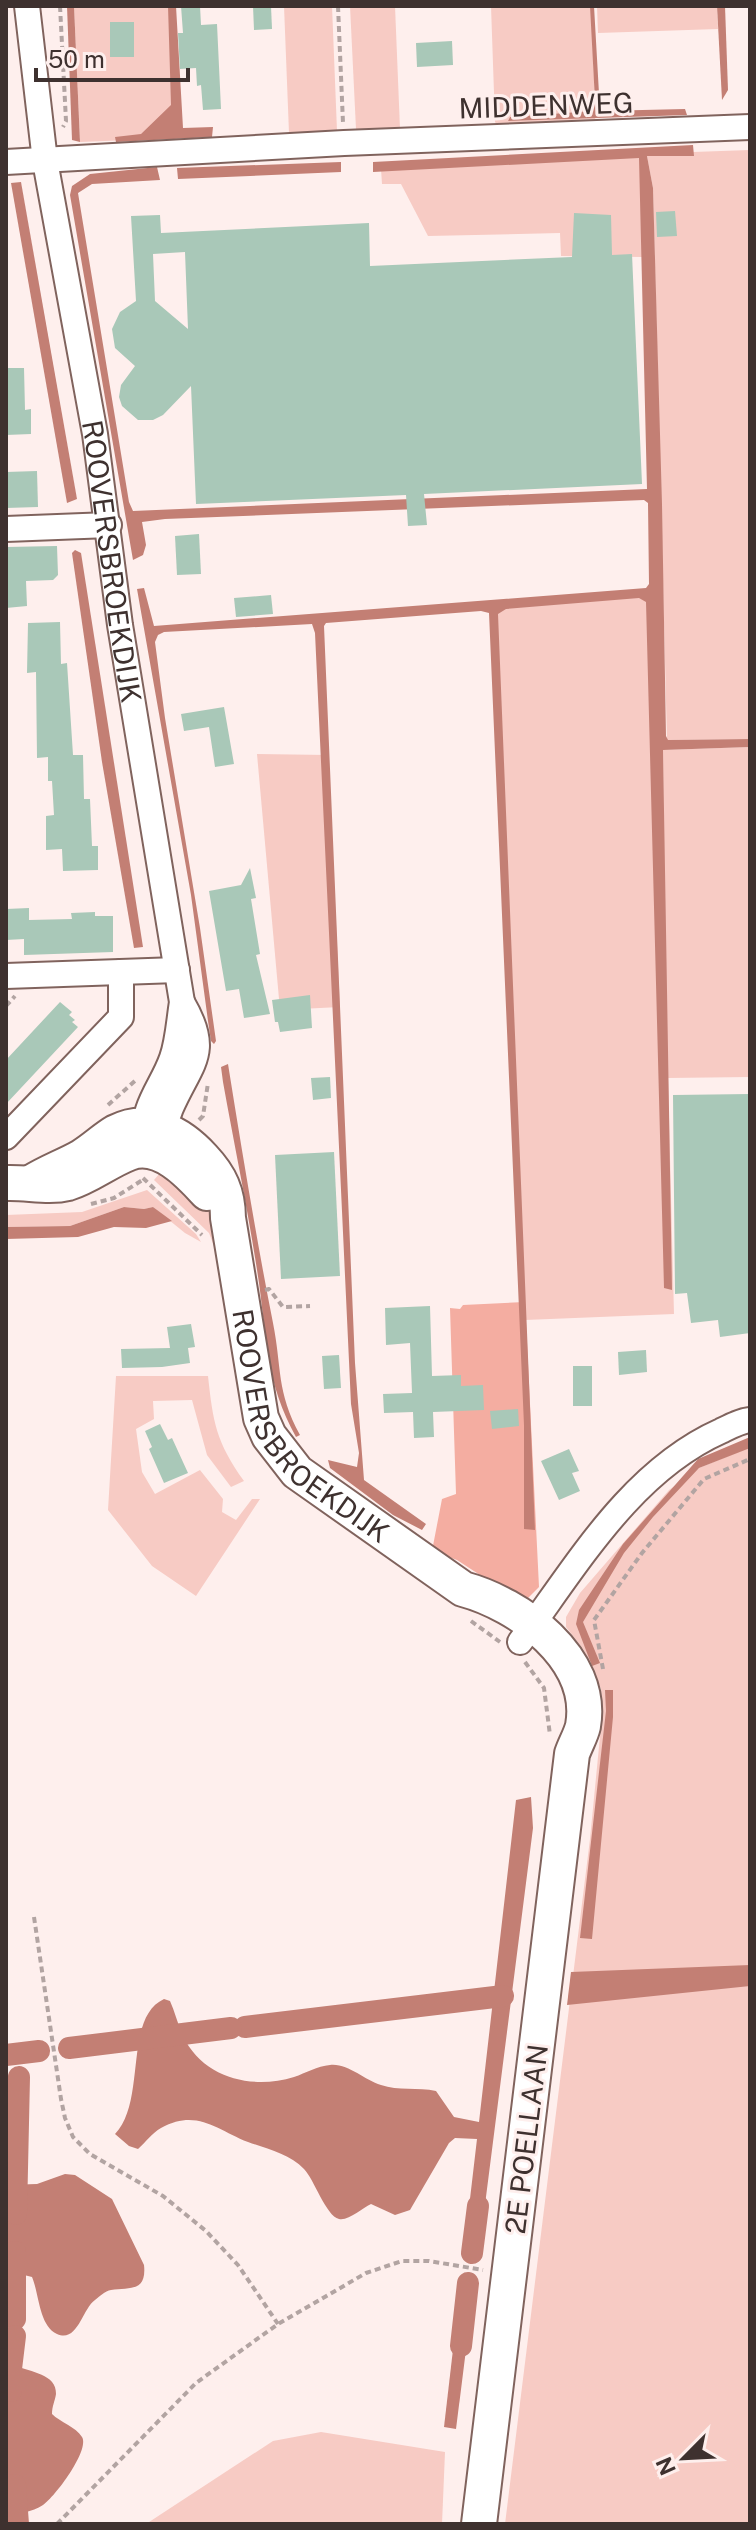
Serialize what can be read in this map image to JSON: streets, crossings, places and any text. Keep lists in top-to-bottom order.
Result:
{
  "streets": {
    "main road": ["ROOVERSBROEKDIJK", "2E POELLAAN"],
    "street": ["MIDDENWEG"]
  },
  "crossings": [
    ["MIDDENWEG", "ROOVERSBROEKDIJK"],
    ["ROOVERSBROEKDIJK", "2E POELLAAN"]
  ],
  "scale_bar": "50 m",
  "north": "bottom left"
}
